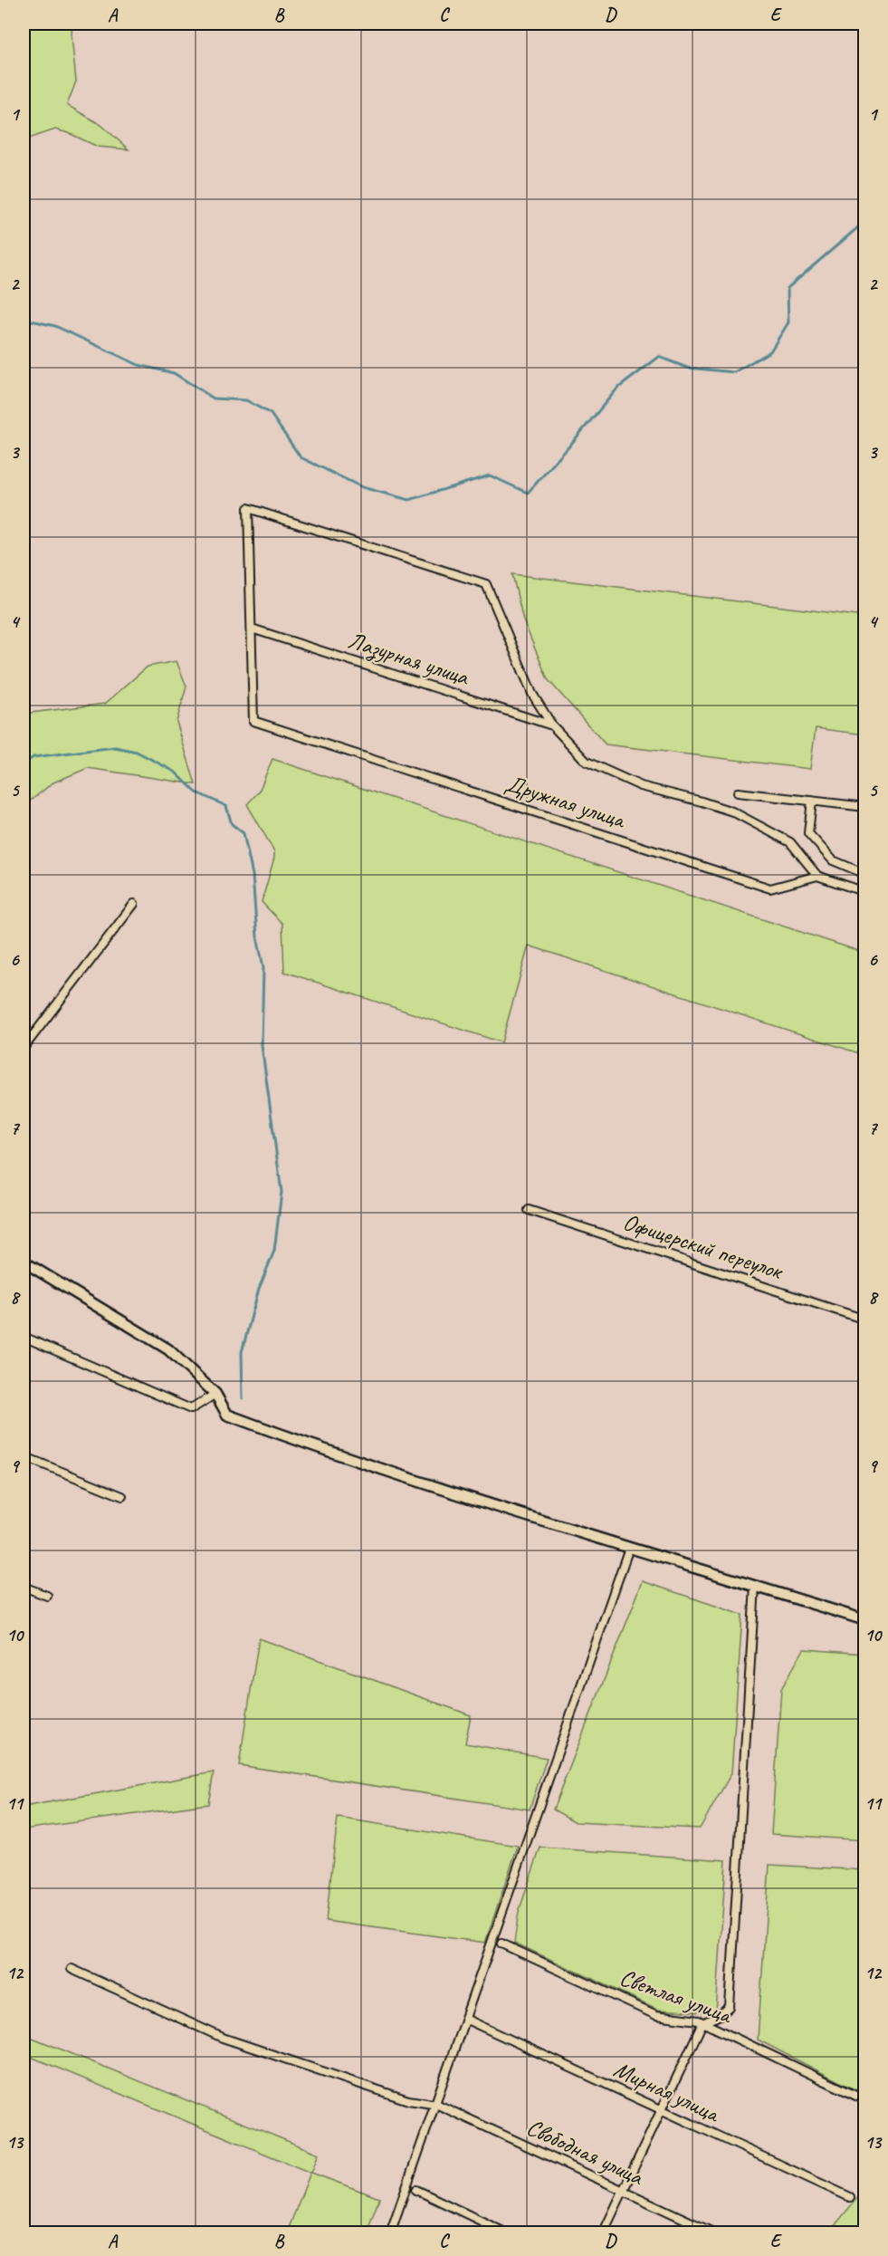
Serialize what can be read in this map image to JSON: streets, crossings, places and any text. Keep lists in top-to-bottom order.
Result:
{
  "streets": {
    "street": [
      "Лазурная улица",
      "Дружная улица",
      "Офицерский переулок",
      "Светлая улица",
      "Мирная улица",
      "Свободная улица"
    ]
  },
  "crossings": [
    ["Лазурная улица", "Дружная улица"]
  ],
  "grid": {
    "columns": [
      "A",
      "B",
      "C",
      "D",
      "E"
    ],
    "rows": [
      "1",
      "2",
      "3",
      "4",
      "5",
      "6",
      "7",
      "8",
      "9",
      "10",
      "11",
      "12",
      "13"
    ]
  }
}
